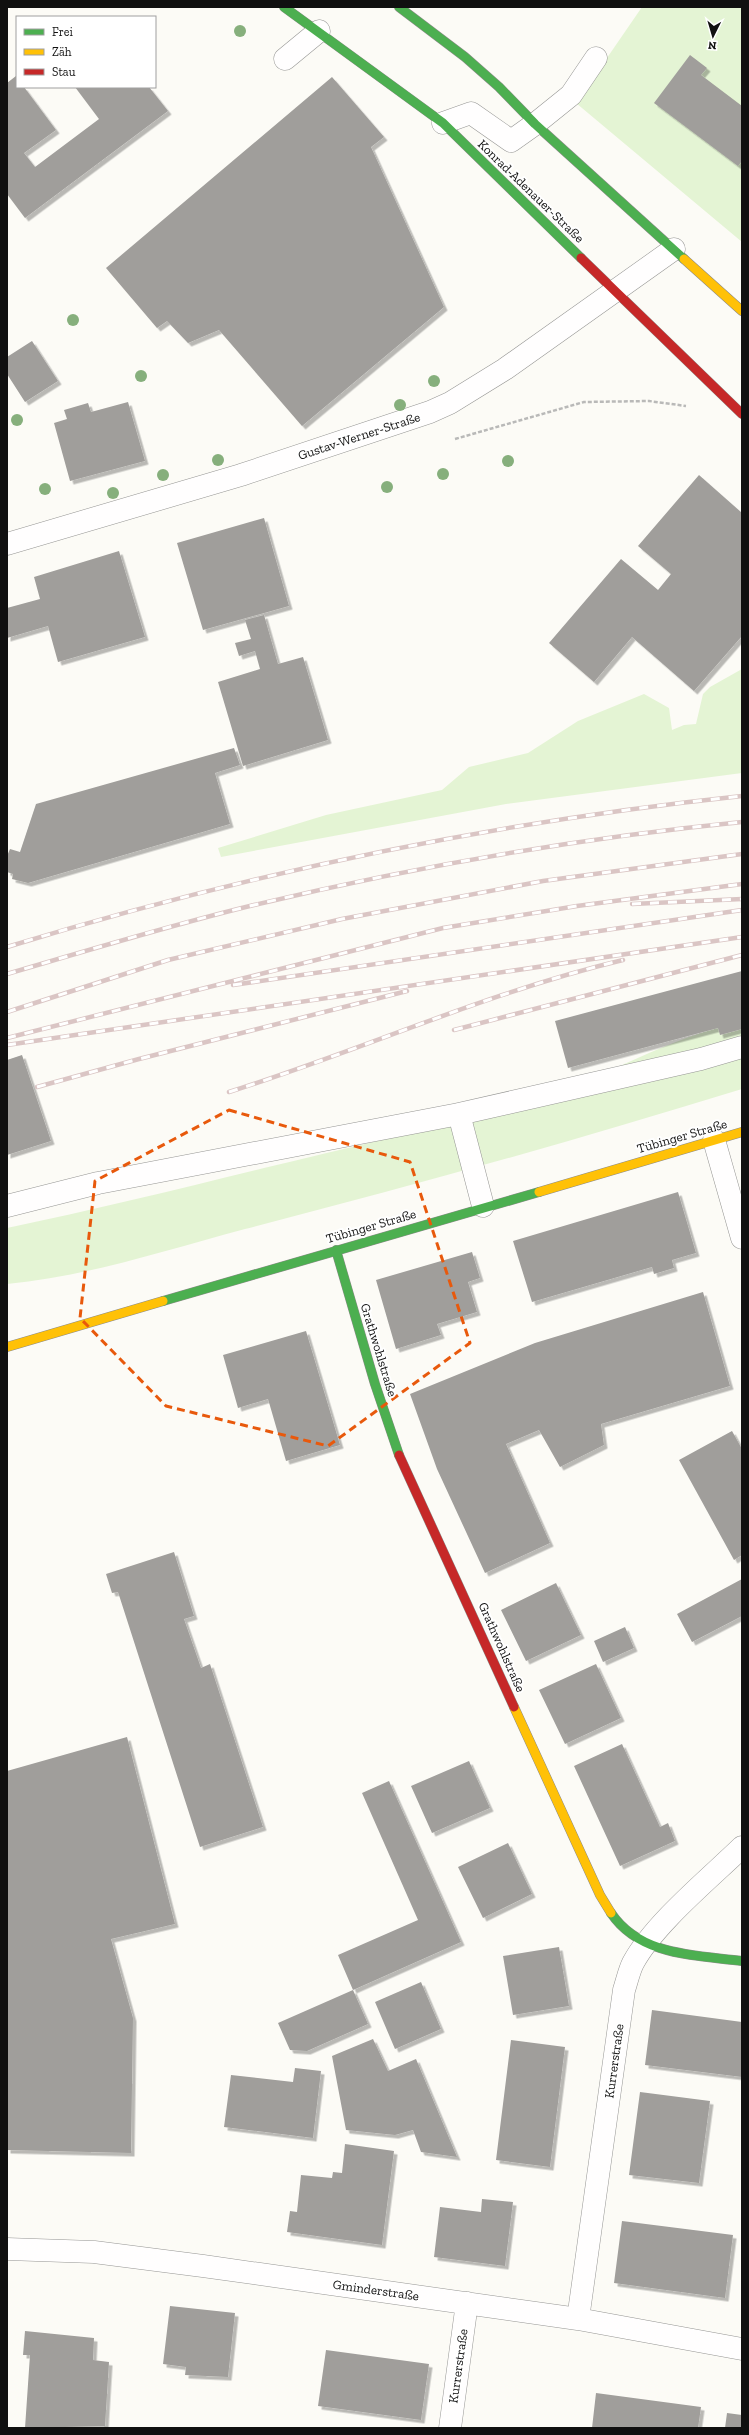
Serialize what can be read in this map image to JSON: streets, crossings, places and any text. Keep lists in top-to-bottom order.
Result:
{
  "streets": {
    "street": [
      "Konrad-Adenauer-Straße",
      "Gustav-Werner-Straße",
      "Tübinger Straße",
      "Grathwohlstraße",
      "Kurrerstraße",
      "Gminderstraße"
    ]
  },
  "crossings": [
    ["Konrad-Adenauer-Straße", "Gustav-Werner-Straße"],
    ["Tübinger Straße", "Grathwohlstraße"],
    ["Grathwohlstraße", "Kurrerstraße"],
    ["Kurrerstraße", "Gminderstraße"]
  ],
  "legend": ["Frei", "Zäh", "Stau"],
  "north": "bottom"
}
